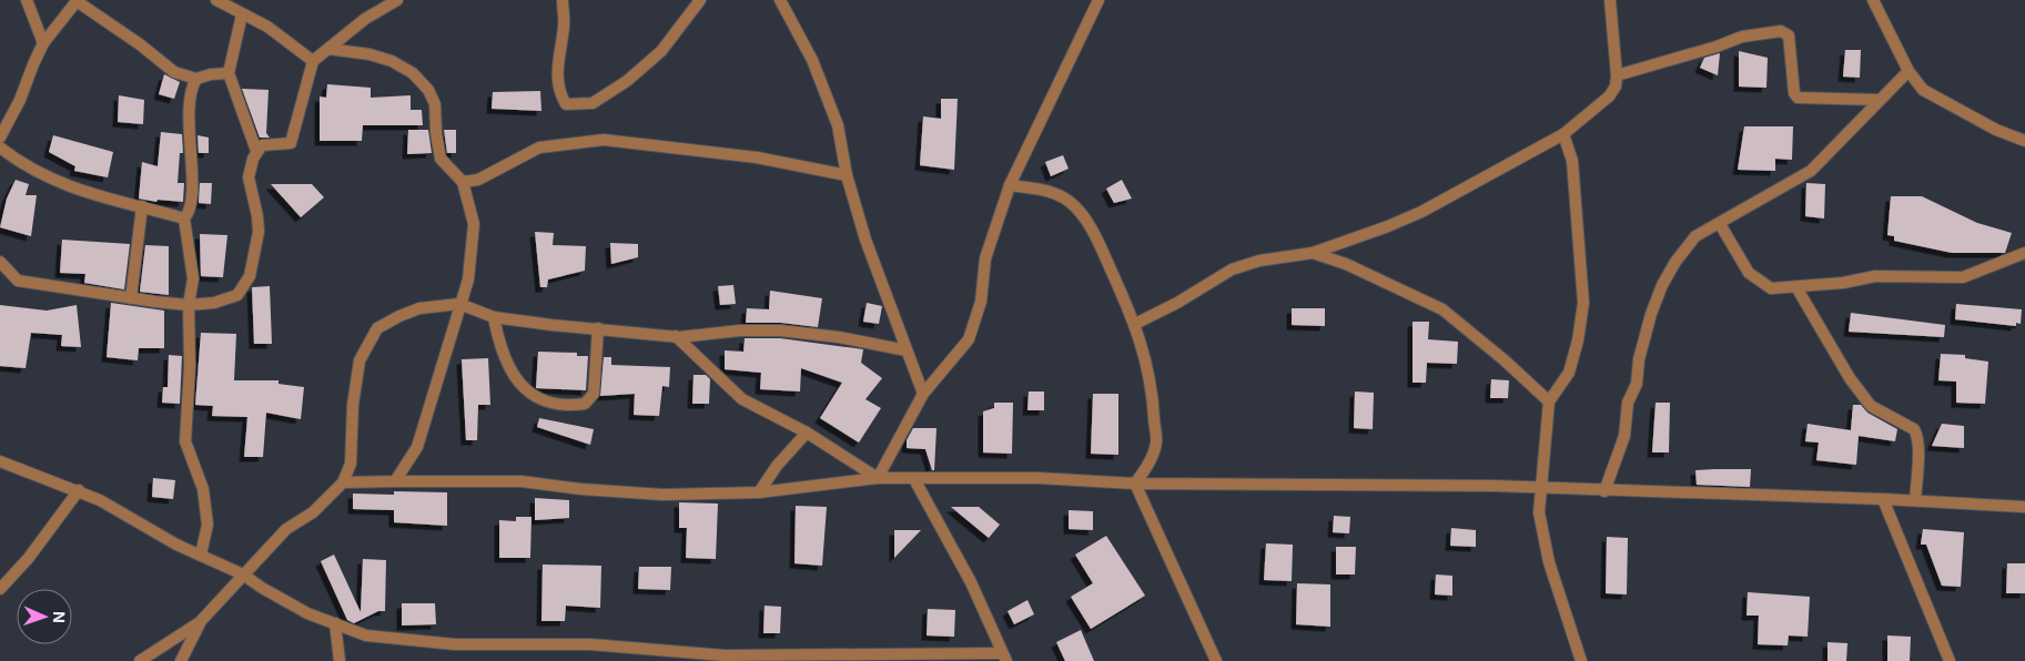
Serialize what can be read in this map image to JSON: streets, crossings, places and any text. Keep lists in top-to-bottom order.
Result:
{
  "north": "right"
}
